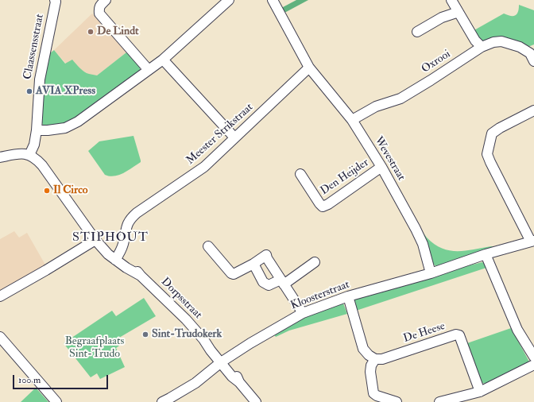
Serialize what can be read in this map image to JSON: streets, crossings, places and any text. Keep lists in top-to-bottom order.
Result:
{
  "streets": {
    "street": [
      "Claassensstraat",
      "Oxrooi",
      "Meester Strikstraat",
      "Wevestraat",
      "Den Heijder",
      "Kloosterstraat",
      "Dorpsstraat",
      "De Heese"
    ]
  },
  "crossings": [
    ["Claassensstraat", "Dorpsstraat"],
    ["Oxrooi", "Wevestraat"],
    ["Meester Strikstraat", "Wevestraat"],
    ["Meester Strikstraat", "Dorpsstraat"],
    ["Wevestraat", "Den Heijder"],
    ["Wevestraat", "Kloosterstraat"],
    ["Kloosterstraat", "Dorpsstraat"]
  ],
  "districts": ["STIPHOUT"],
  "parks": ["Begraafplaats Sint-Trudo"],
  "places": [
    "De Lindt",
    "AVIA XPress",
    "Il Circo",
    "Sint-Trudokerk"
  ],
  "scale_bar": "100 m"
}
